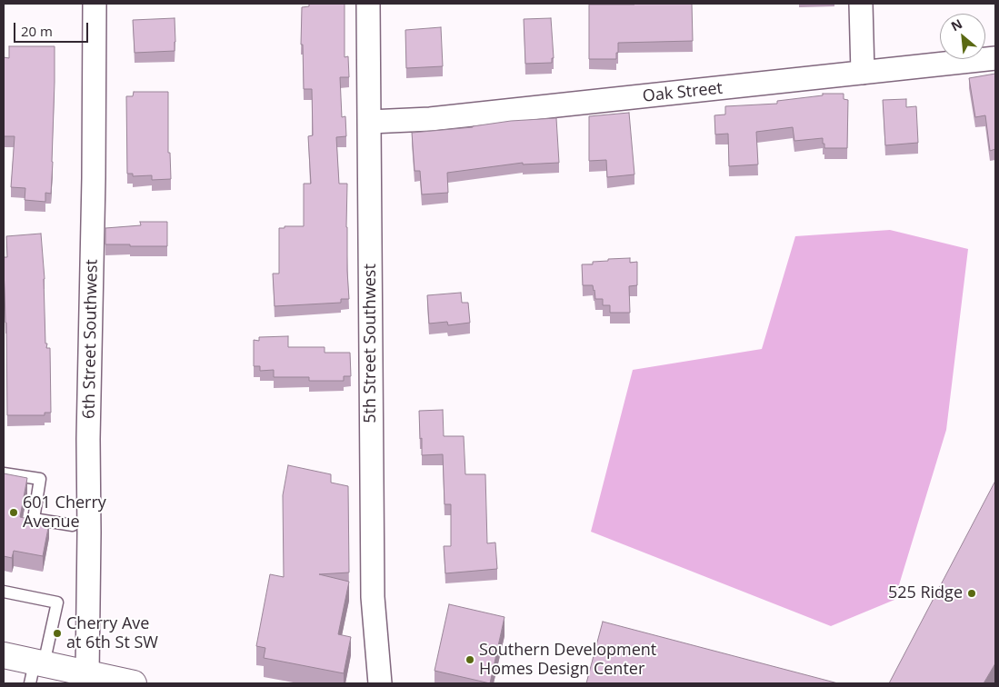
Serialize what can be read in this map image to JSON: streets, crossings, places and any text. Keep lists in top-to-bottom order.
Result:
{
  "streets": {
    "street": ["Oak Street", "6th Street Southwest", "5th Street Southwest"]
  },
  "crossings": [
    ["Oak Street", "5th Street Southwest"]
  ],
  "places": [
    "601 Cherry Avenue",
    "525 Ridge",
    "Cherry Ave at 6th St SW",
    "Southern Development Homes Design Center"
  ],
  "scale_bar": "20 m",
  "north": "top left"
}
